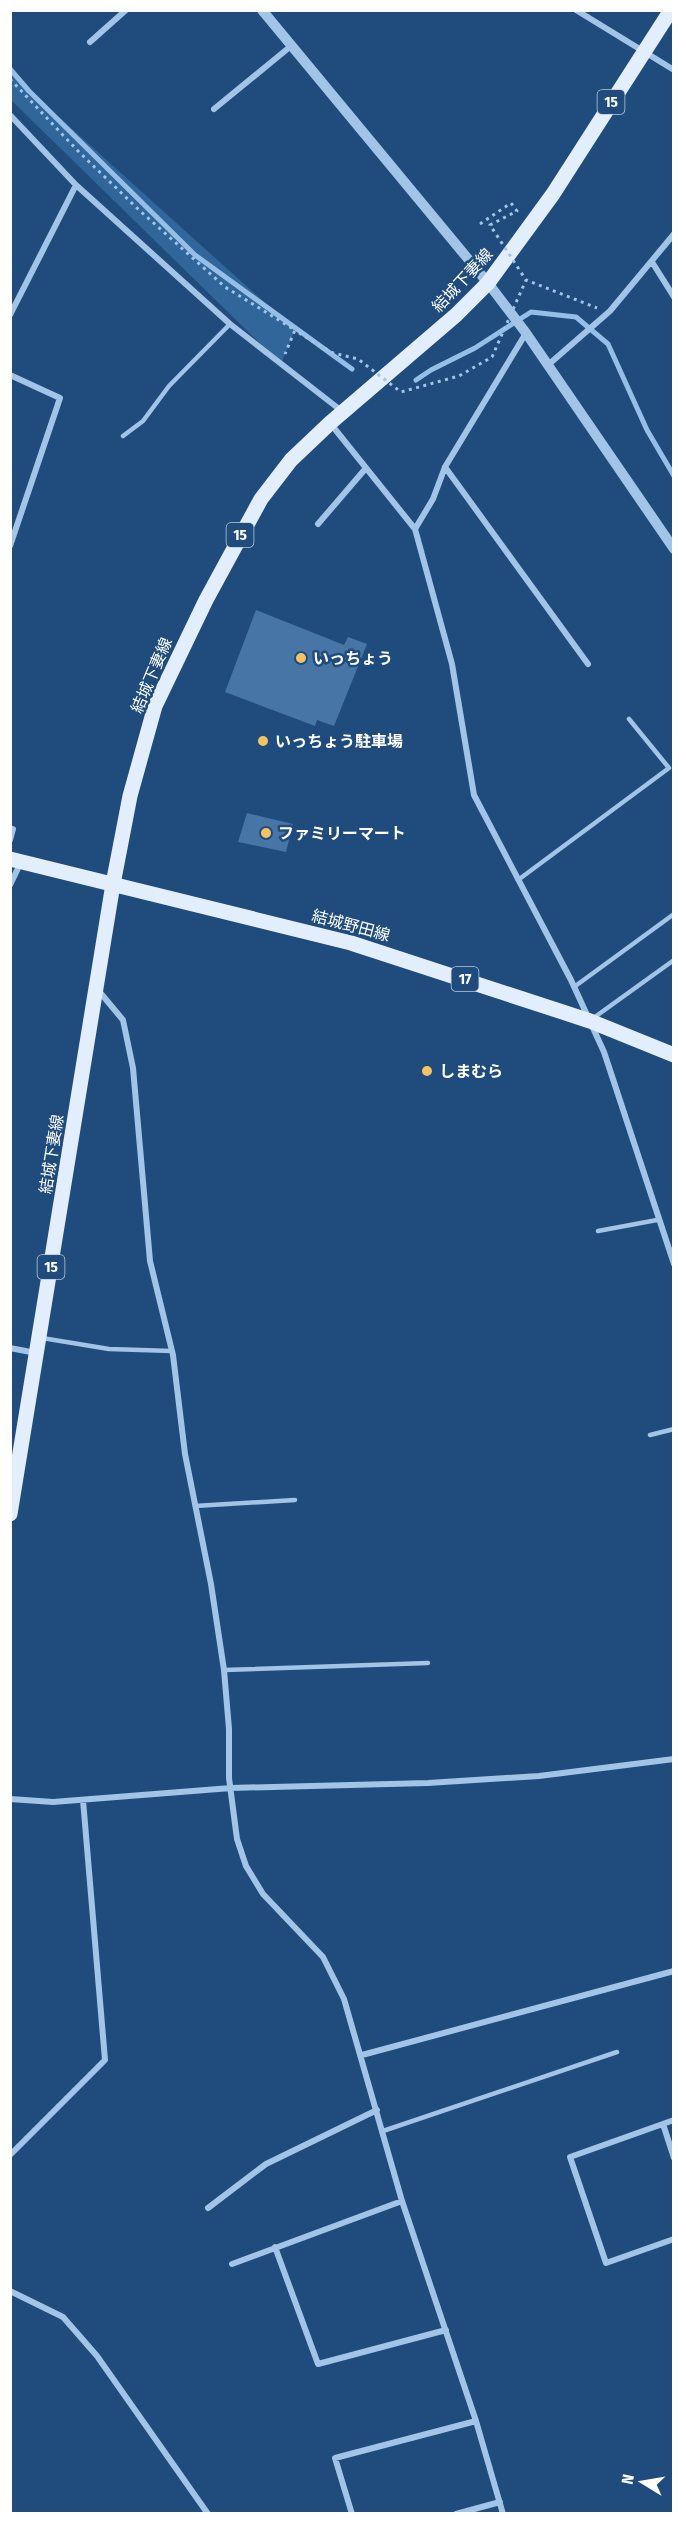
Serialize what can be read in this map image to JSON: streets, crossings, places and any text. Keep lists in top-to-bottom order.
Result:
{
  "streets": {
    "main road": [
      "15",
      "結城下妻線",
      "結城野田線",
      "17"
    ]
  },
  "crossings": [
    ["結城下妻線", "結城野田線"]
  ],
  "places": [
    "いっちょう",
    "いっちょう駐車場",
    "ファミリーマート",
    "しまむら"
  ],
  "north": "left"
}
